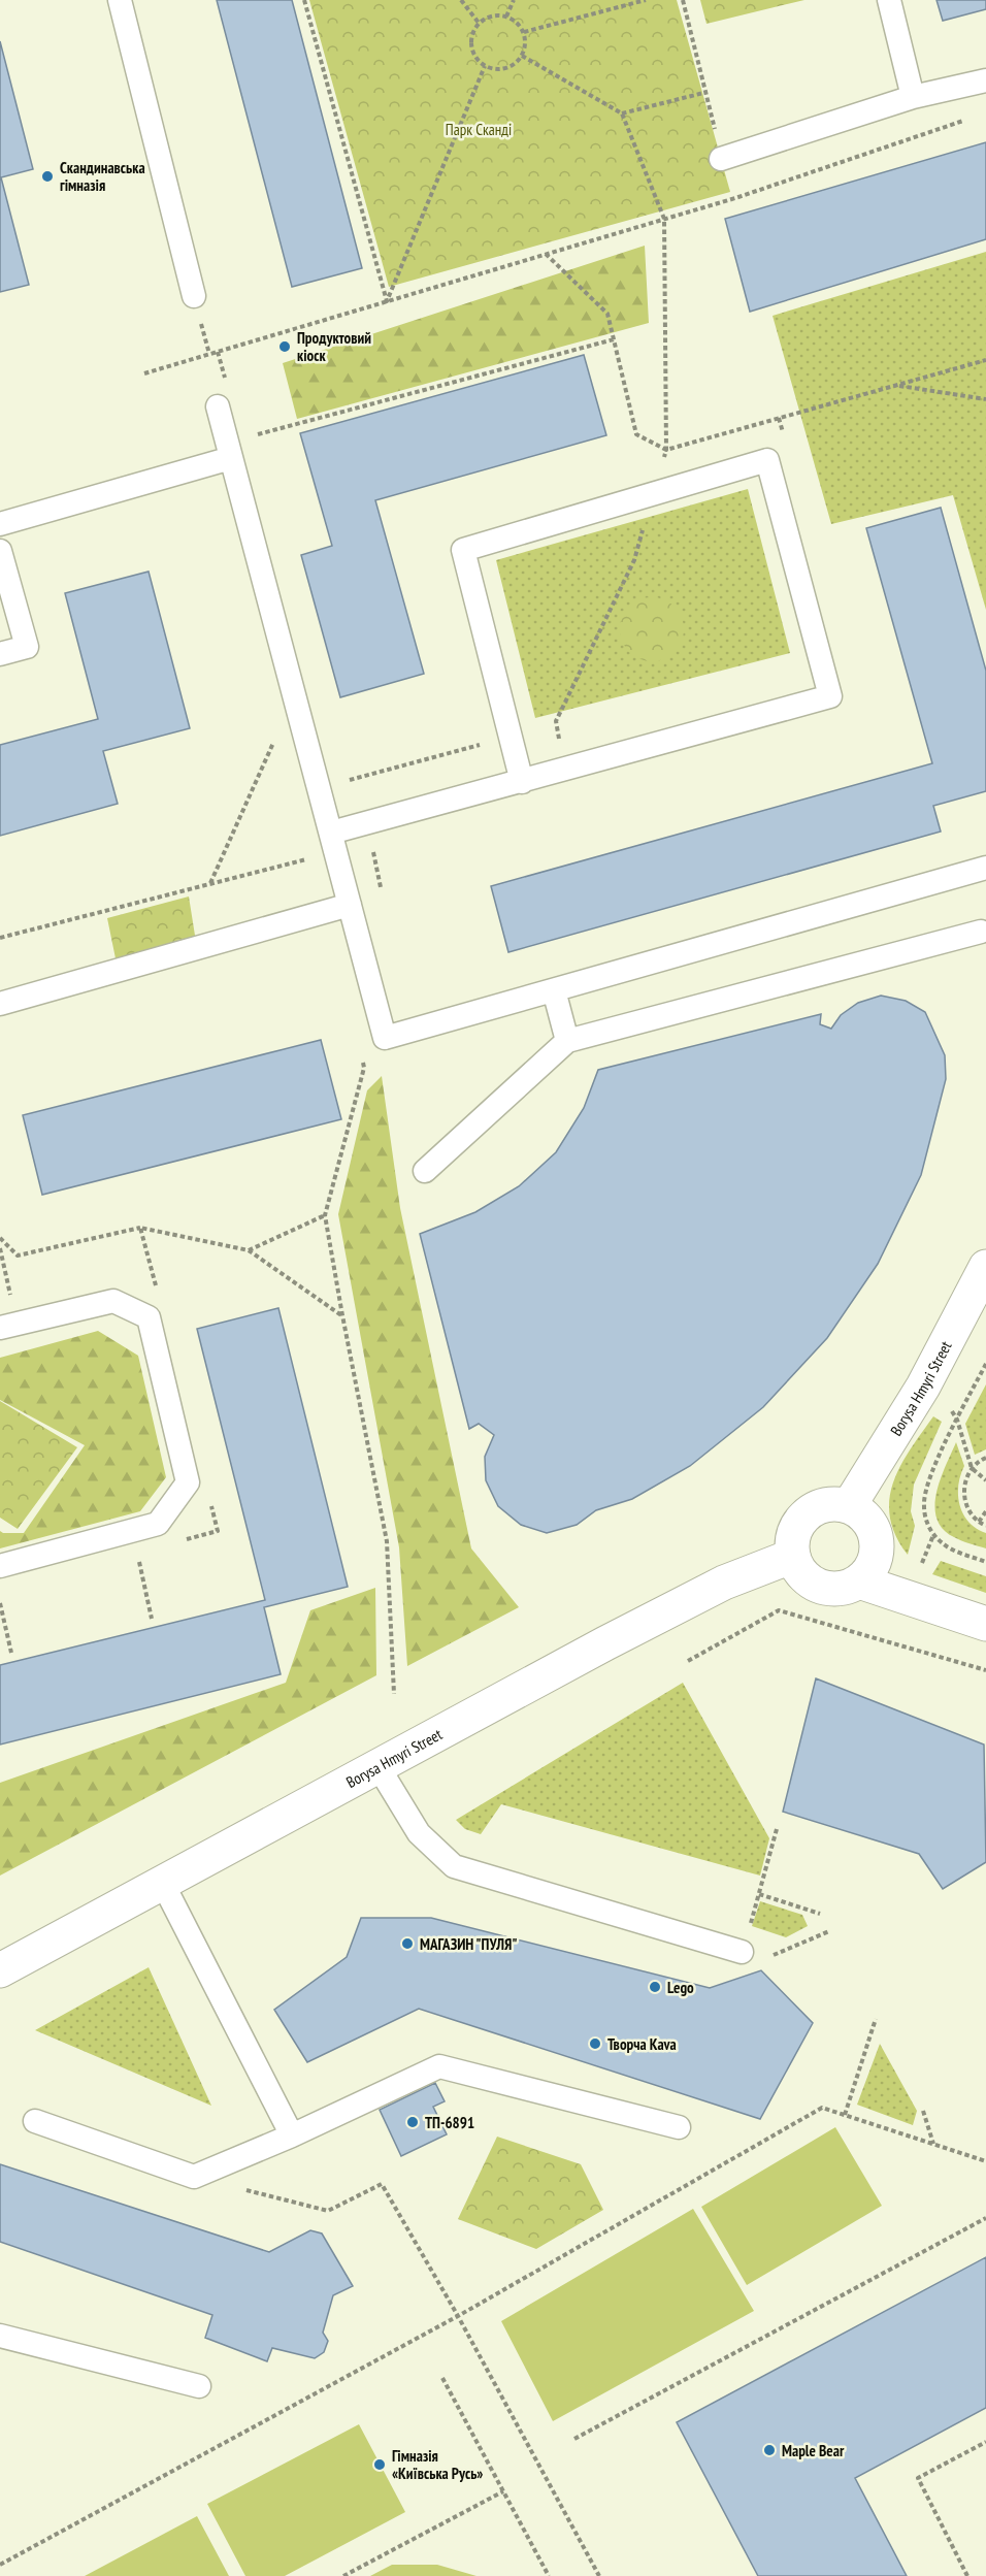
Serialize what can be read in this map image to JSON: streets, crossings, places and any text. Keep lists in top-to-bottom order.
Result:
{
  "streets": {
    "street": ["Borysa Hmyri Street"]
  },
  "parks": ["Парк Сканді"],
  "places": [
    "Скандинавська гімназія",
    "Продуктовий кіоск",
    "МАГАЗИН \"ПУЛЯ\"",
    "Lego",
    "Творча Kava",
    "ТП-6891",
    "Maple Bear",
    "Гімназія «Київська Русь»"
  ]
}
